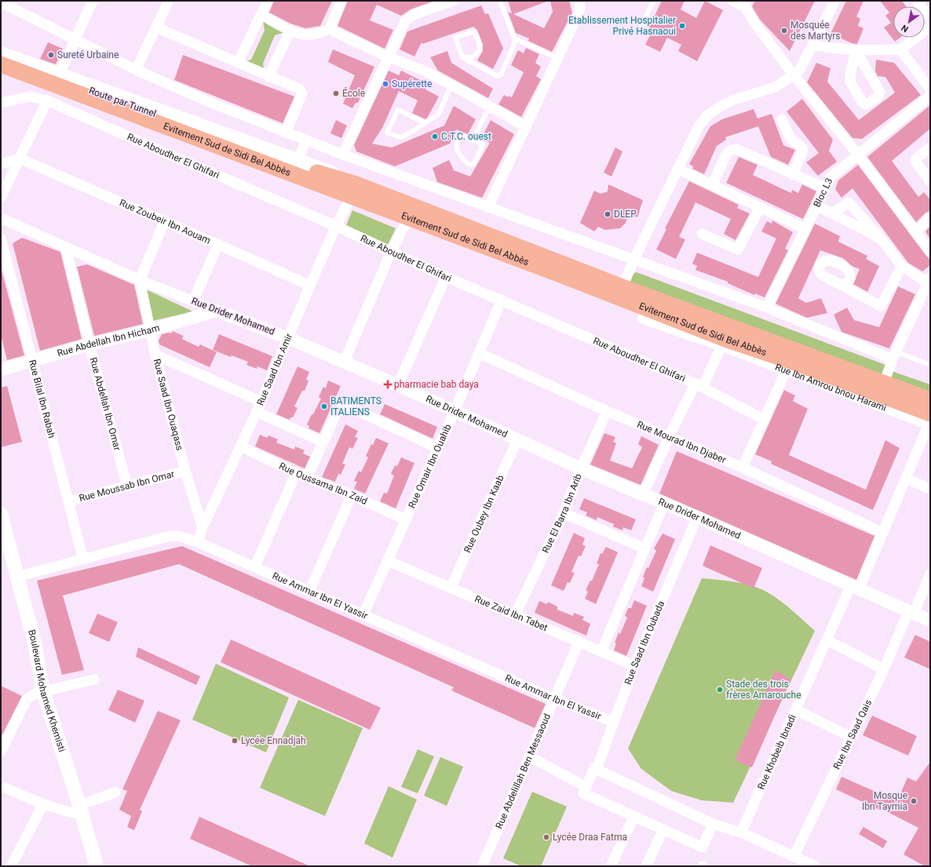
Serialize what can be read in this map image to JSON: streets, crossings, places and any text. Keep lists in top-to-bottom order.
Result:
{
  "streets": {
    "highway": ["Route par Tunnel", "Evitement Sud de Sidi Bel Abbès"],
    "main road": ["Boulevard Mohamed Khemisti"],
    "street": [
      "Rue Aboudher El Ghifari",
      "Bloc L3",
      "Rue Zoubeir Ibn Aouam",
      "Rue Drider Mohamed",
      "Rue Abdellah Ibn Hicham",
      "Rue Saad Ibn Amir",
      "Rue Bilal Ibn Rabah",
      "Rue Abdellah Ibn Omar",
      "Rue Saad Ibn Ouaqass",
      "Rue Mourad Ibn Djaber",
      "Rue Omair Ibn Ouahib",
      "Rue Oussama Ibn Zaid",
      "Rue Moussab Ibn Omar",
      "Rue El Barra Ibn Arib",
      "Rue Oubey Ibn Kaab",
      "Rue Ammar Ibn El Yassir",
      "Rue Zaid Ibn Tabet",
      "Rue Saad Ibn Oubada",
      "Rue Ibn Saad Qais",
      "Rue Khobeib Ibnadi",
      "Rue Abdelillah Ben Messaoud"
    ]
  },
  "crossings": [
    ["Route par Tunnel", "Evitement Sud de Sidi Bel Abbès"],
    ["Route par Tunnel", "Rue Saad Ibn Amir"],
    ["Evitement Sud de Sidi Bel Abbès", "Rue Saad Ibn Amir"],
    ["Evitement Sud de Sidi Bel Abbès", "Rue Khobeib Ibnadi"],
    ["Rue Aboudher El Ghifari", "Rue Saad Ibn Amir"],
    ["Rue Aboudher El Ghifari", "Rue Omair Ibn Ouahib"],
    ["Rue Zoubeir Ibn Aouam", "Rue Saad Ibn Amir"],
    ["Rue Drider Mohamed", "Rue Abdellah Ibn Hicham"],
    ["Rue Drider Mohamed", "Rue Saad Ibn Amir"],
    ["Rue Drider Mohamed", "Rue Abdellah Ibn Omar"],
    ["Rue Drider Mohamed", "Rue Saad Ibn Ouaqass"],
    ["Rue Drider Mohamed", "Rue Omair Ibn Ouahib"],
    ["Rue Drider Mohamed", "Rue El Barra Ibn Arib"],
    ["Rue Drider Mohamed", "Rue Oubey Ibn Kaab"],
    ["Rue Drider Mohamed", "Rue Saad Ibn Oubada"],
    ["Rue Drider Mohamed", "Rue Ibn Saad Qais"],
    ["Rue Drider Mohamed", "Rue Khobeib Ibnadi"],
    ["Rue Abdellah Ibn Hicham", "Rue Bilal Ibn Rabah"],
    ["Rue Abdellah Ibn Hicham", "Rue Abdellah Ibn Omar"],
    ["Rue Abdellah Ibn Hicham", "Rue Saad Ibn Ouaqass"],
    ["Rue Saad Ibn Amir", "Rue Saad Ibn Ouaqass"],
    ["Rue Saad Ibn Amir", "Rue Oussama Ibn Zaid"],
    ["Rue Saad Ibn Amir", "Rue Ammar Ibn El Yassir"],
    ["Rue Bilal Ibn Rabah", "Rue Moussab Ibn Omar"],
    ["Rue Bilal Ibn Rabah", "Rue Ammar Ibn El Yassir"],
    ["Rue Abdellah Ibn Omar", "Rue Moussab Ibn Omar"],
    ["Rue Saad Ibn Ouaqass", "Rue Moussab Ibn Omar"],
    ["Rue Mourad Ibn Djaber", "Rue Omair Ibn Ouahib"],
    ["Rue Mourad Ibn Djaber", "Rue El Barra Ibn Arib"],
    ["Rue Mourad Ibn Djaber", "Rue Khobeib Ibnadi"],
    ["Rue Omair Ibn Ouahib", "Rue Oussama Ibn Zaid"],
    ["Rue Omair Ibn Ouahib", "Rue Ammar Ibn El Yassir"],
    ["Rue Omair Ibn Ouahib", "Rue Zaid Ibn Tabet"],
    ["Rue El Barra Ibn Arib", "Rue Zaid Ibn Tabet"],
    ["Rue Oubey Ibn Kaab", "Rue Zaid Ibn Tabet"],
    ["Rue Ammar Ibn El Yassir", "Rue Saad Ibn Oubada"],
    ["Rue Ammar Ibn El Yassir", "Boulevard Mohamed Khemisti"],
    ["Rue Ammar Ibn El Yassir", "Rue Abdelillah Ben Messaoud"],
    ["Rue Zaid Ibn Tabet", "Rue Saad Ibn Oubada"],
    ["Rue Zaid Ibn Tabet", "Rue Abdelillah Ben Messaoud"]
  ],
  "places": {
    "other": [
      "Etablissement Hospitalier Privé Hasnaoui",
      "Mosquée des Martyrs",
      "Sureté Urbaine",
      "Supérette",
      "École",
      "C.T.C. ouest",
      "DLEP",
      "BATIMENTS ITALIENS",
      "Stade des trois frères Amarouche",
      "Lycée Ennadjah",
      "Mosque Ibn Taymia",
      "Lycée Draa Fatma"
    ],
    "health": ["pharmacie bab daya"]
  },
  "north": "bottom left"
}
